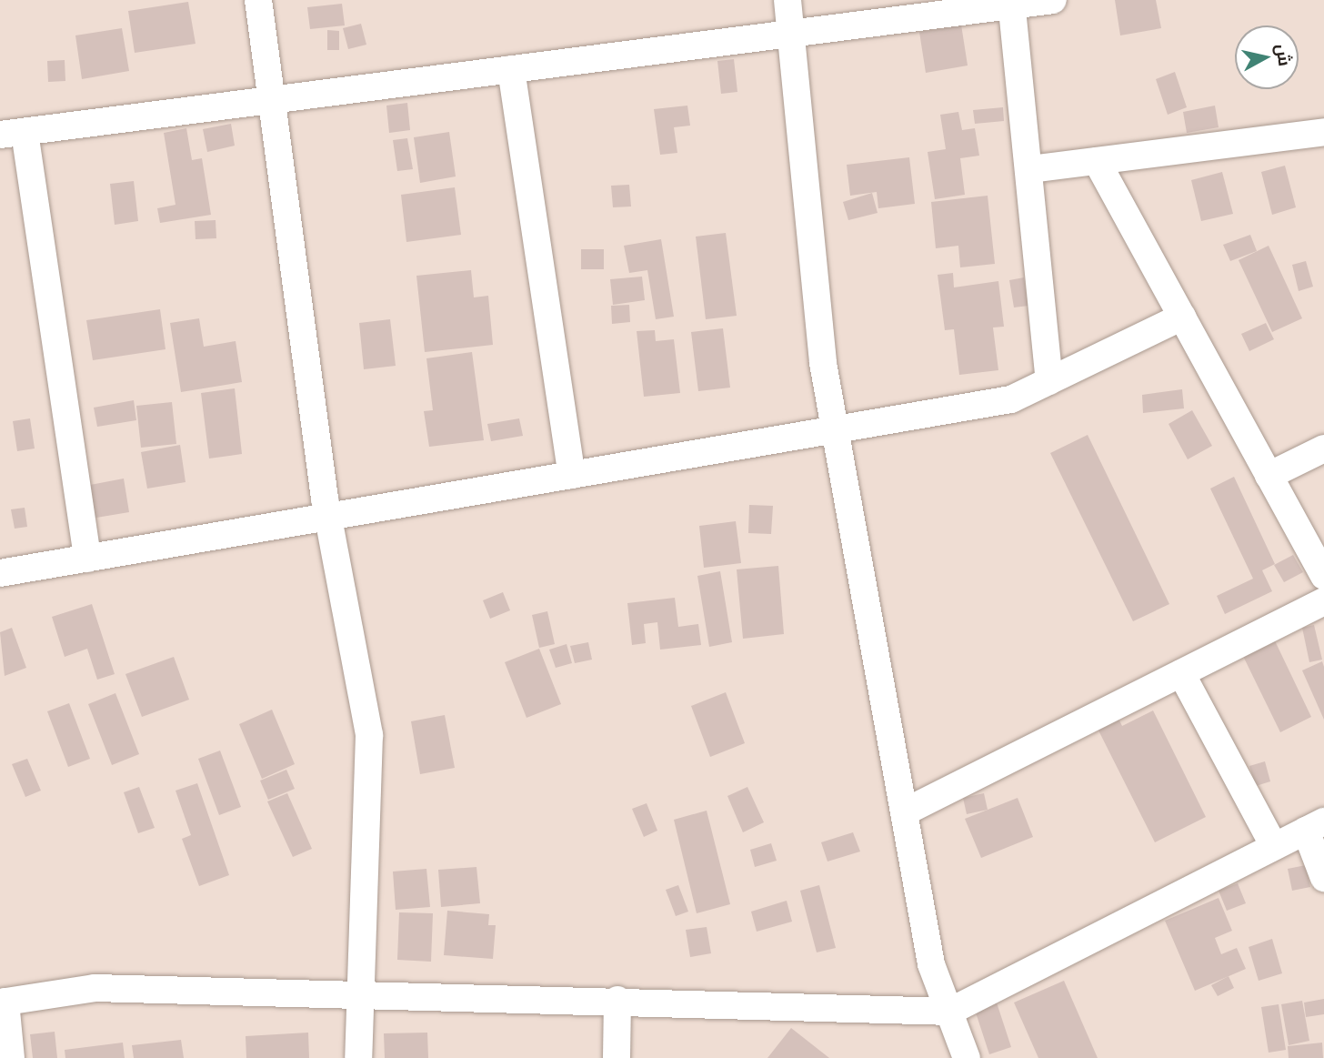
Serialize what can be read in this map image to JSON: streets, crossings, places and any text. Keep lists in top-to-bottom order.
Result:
{
  "north": "right"
}
